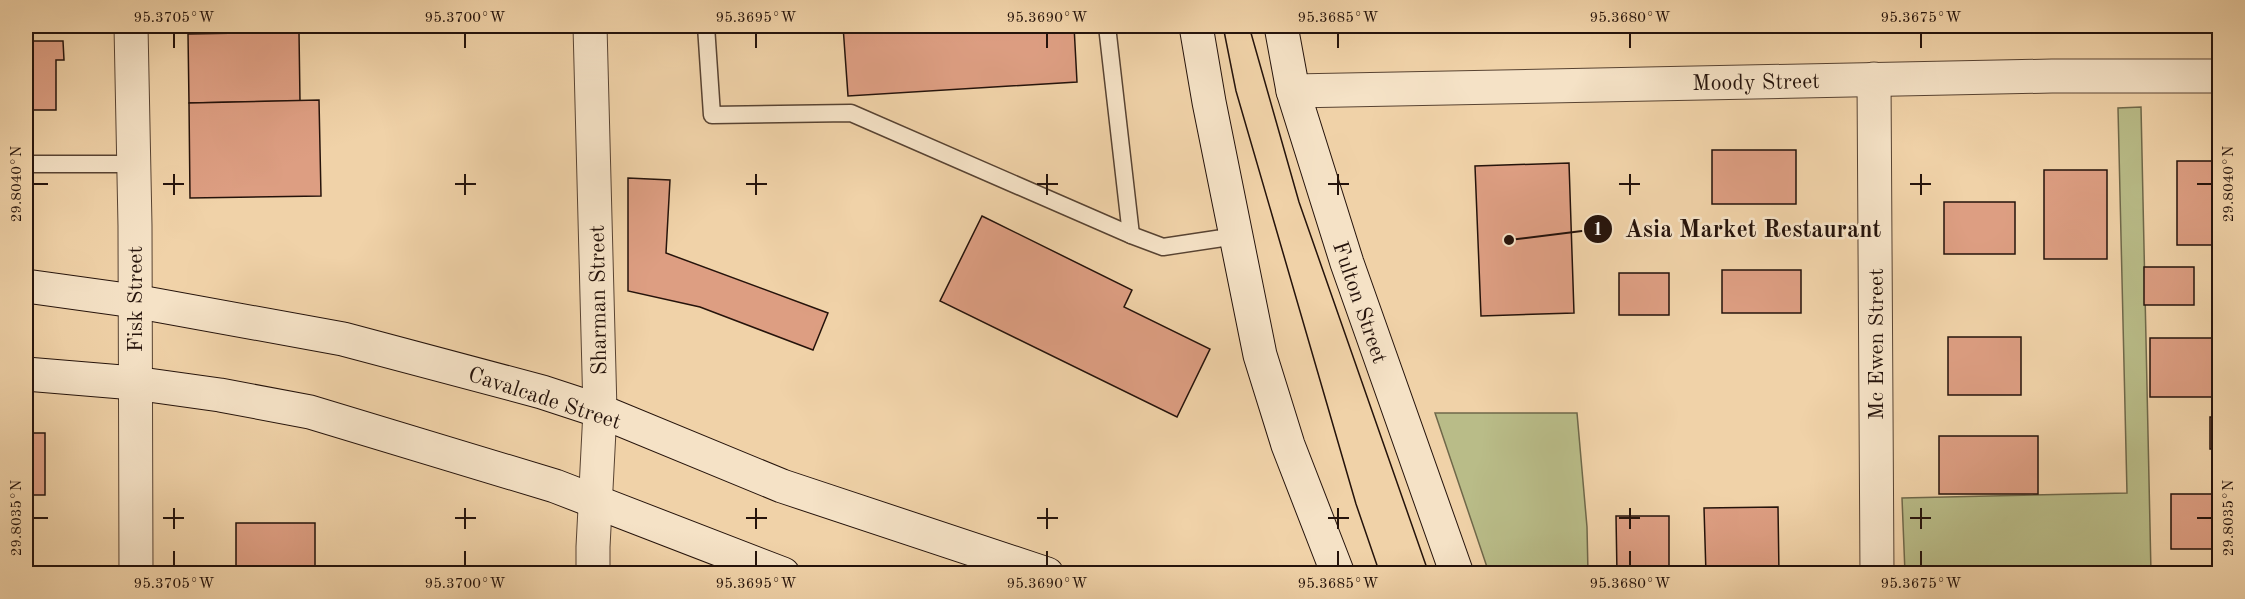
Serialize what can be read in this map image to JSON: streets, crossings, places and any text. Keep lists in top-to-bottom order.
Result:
{
  "streets": {
    "main road": [
      "Moody Street",
      "Fisk Street",
      "Sharman Street",
      "Fulton Street",
      "Mc Ewen Street",
      "Cavalcade Street"
    ]
  },
  "crossings": [
    ["Moody Street", "Fulton Street"],
    ["Moody Street", "Mc Ewen Street"],
    ["Fisk Street", "Cavalcade Street"],
    ["Sharman Street", "Cavalcade Street"]
  ],
  "places": ["Asia Market Restaurant"],
  "coordinates": [
    "95.3705°W",
    "95.3700°W",
    "95.3695°W",
    "95.3690°W",
    "95.3685°W",
    "95.3680°W",
    "95.3675°W",
    "29.8040°N",
    "29.8035°N"
  ]
}
